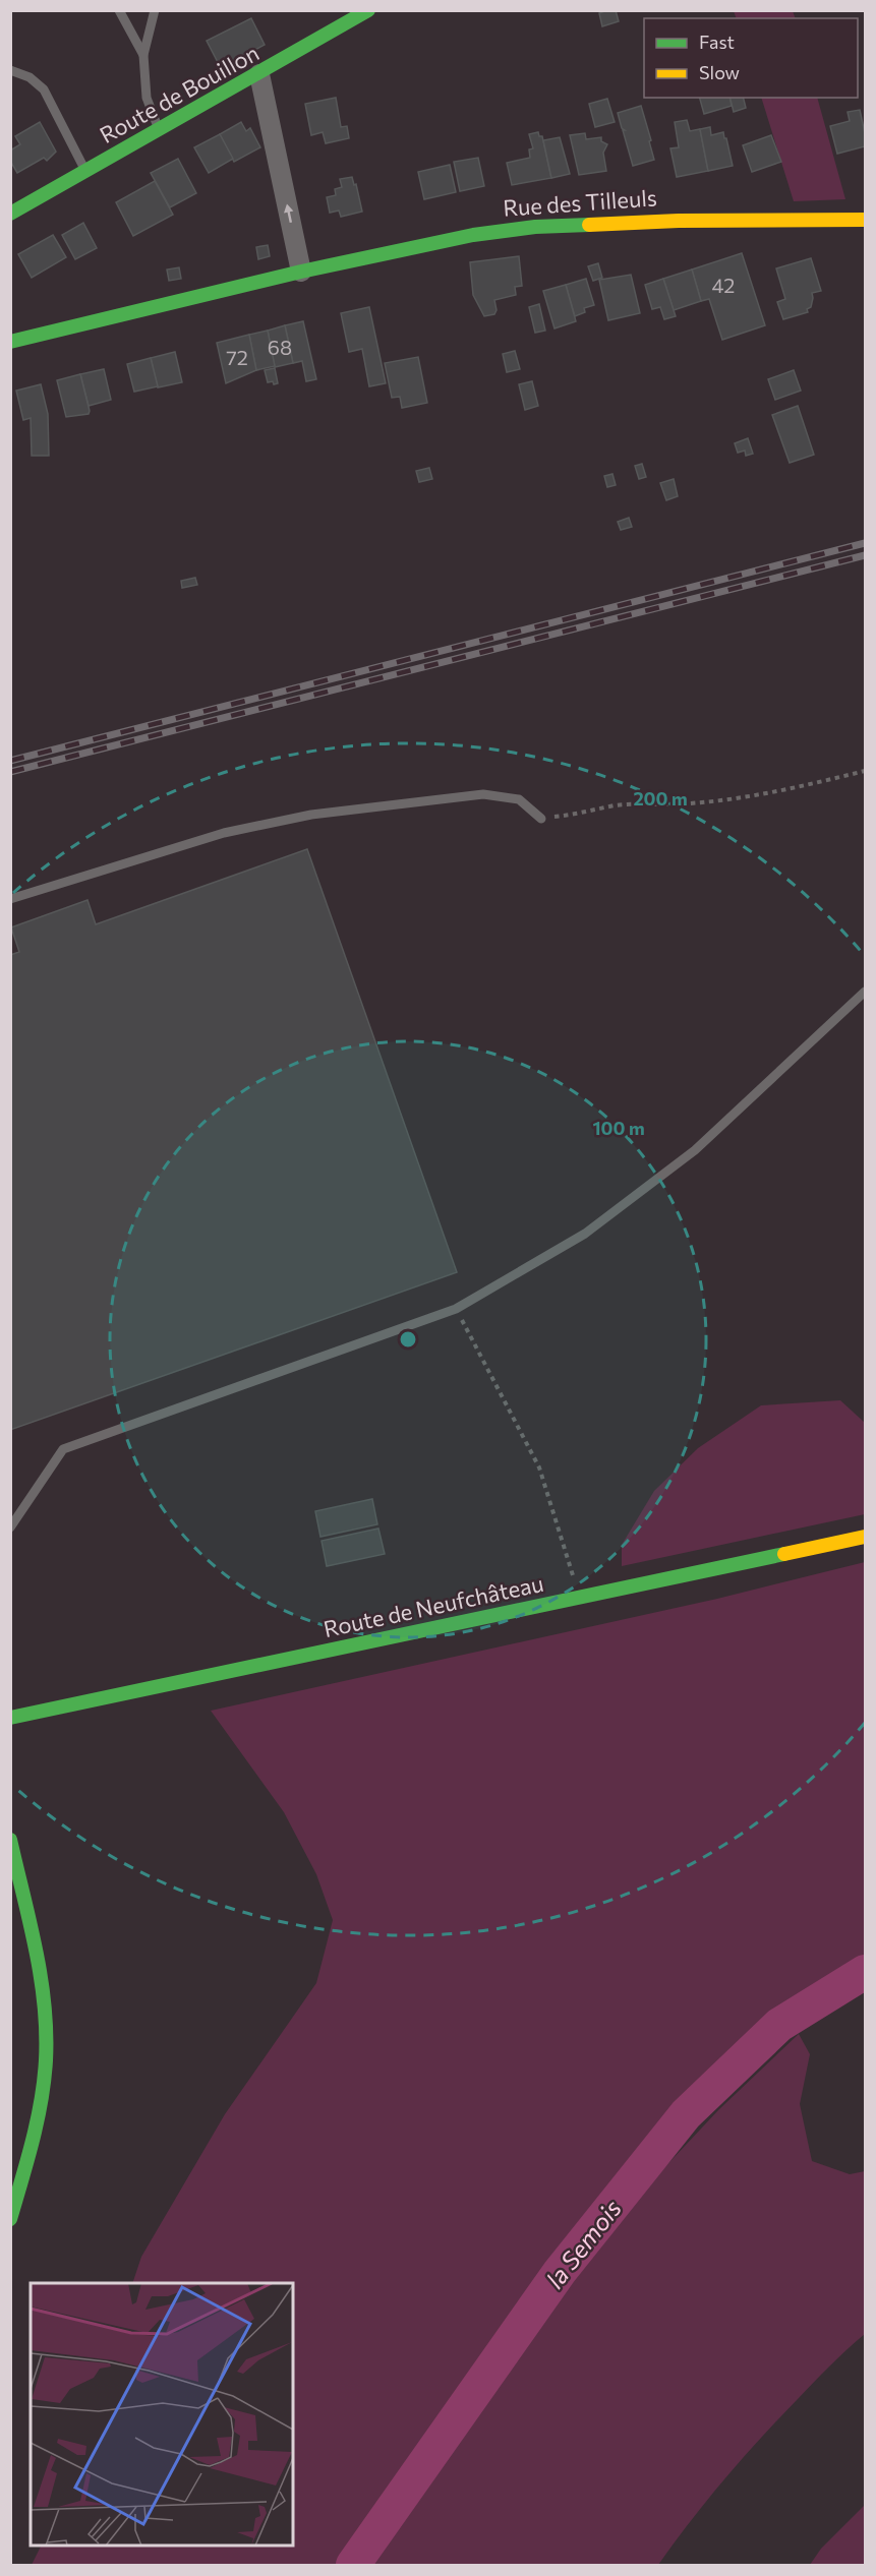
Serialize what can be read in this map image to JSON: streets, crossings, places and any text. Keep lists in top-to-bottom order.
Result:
{
  "streets": {
    "main road": ["Route de Bouillon", "Rue des Tilleuls", "Route de Neufchâteau"]
  },
  "water": ["la Semois"],
  "house_numbers": ["42", "68", "72"],
  "legend": ["Fast", "Slow"],
  "rings": ["200 m", "100 m"]
}
